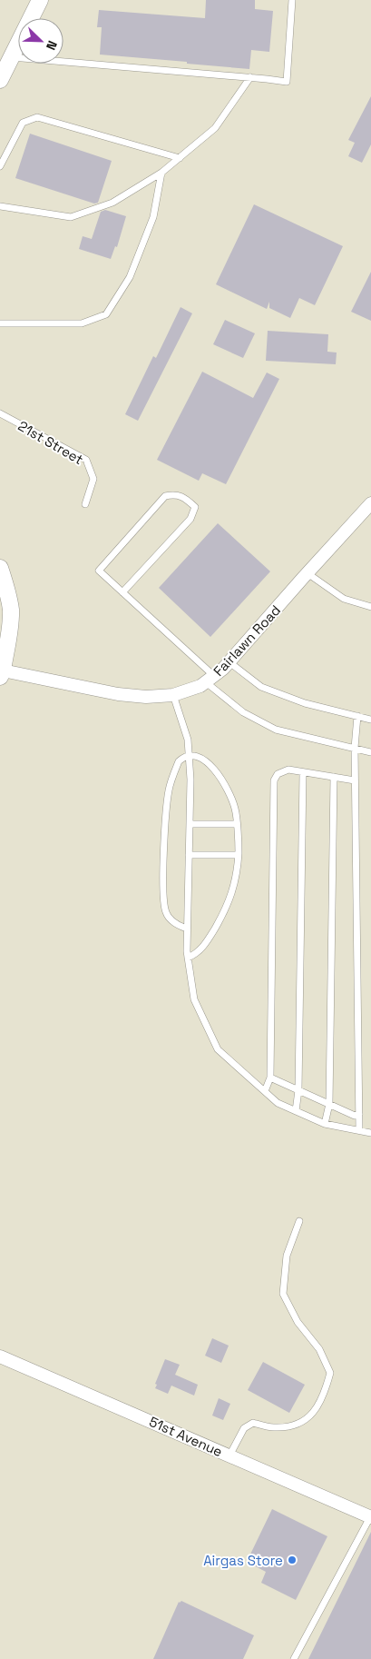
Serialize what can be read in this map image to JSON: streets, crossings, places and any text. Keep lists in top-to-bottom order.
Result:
{
  "streets": {
    "street": ["Fairlawn Road", "51st Avenue"],
    "lane": ["21st Street"]
  },
  "places": ["Airgas Store"],
  "north": "bottom right"
}
